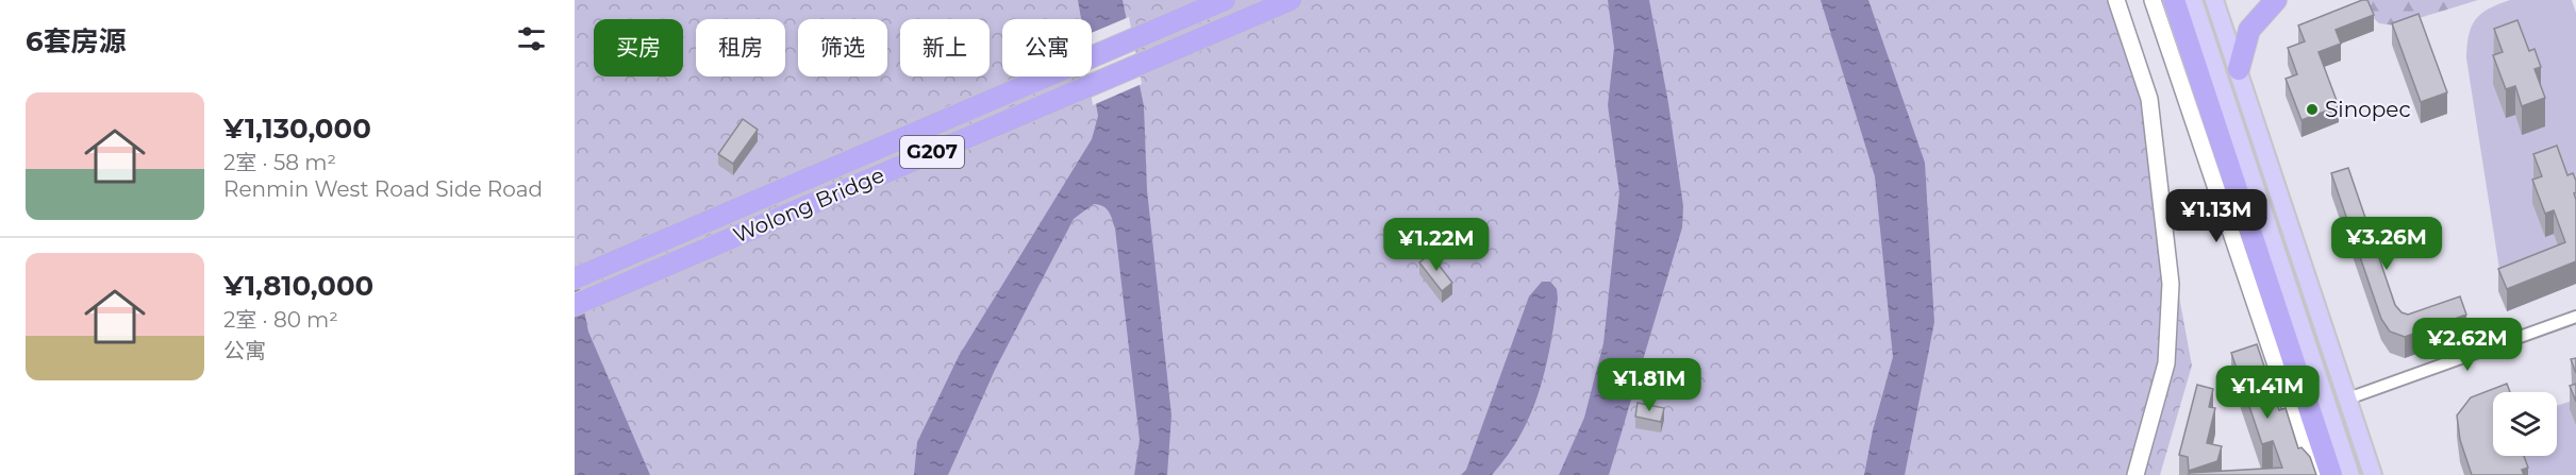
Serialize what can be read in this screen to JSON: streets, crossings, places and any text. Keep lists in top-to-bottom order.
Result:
{
  "streets": {
    "highway": ["G207", "Wolong Bridge"]
  },
  "places": ["Sinopec"],
  "page": {
    "heading": "6套房源",
    "chip": [
      "买房",
      "租房",
      "筛选",
      "新上",
      "公寓"
    ],
    "list": [
      {
        "name": "¥1,130,000",
        "note": "2室 · 58 m² · Renmin West Road Side Road"
      },
      {
        "name": "¥1,810,000",
        "note": "2室 · 80 m² · 公寓"
      }
    ],
    "price": [
      "¥1.13M",
      "¥3.26M",
      "¥1.22M",
      "¥2.62M",
      "¥1.81M",
      "¥1.41M"
    ]
  }
}
